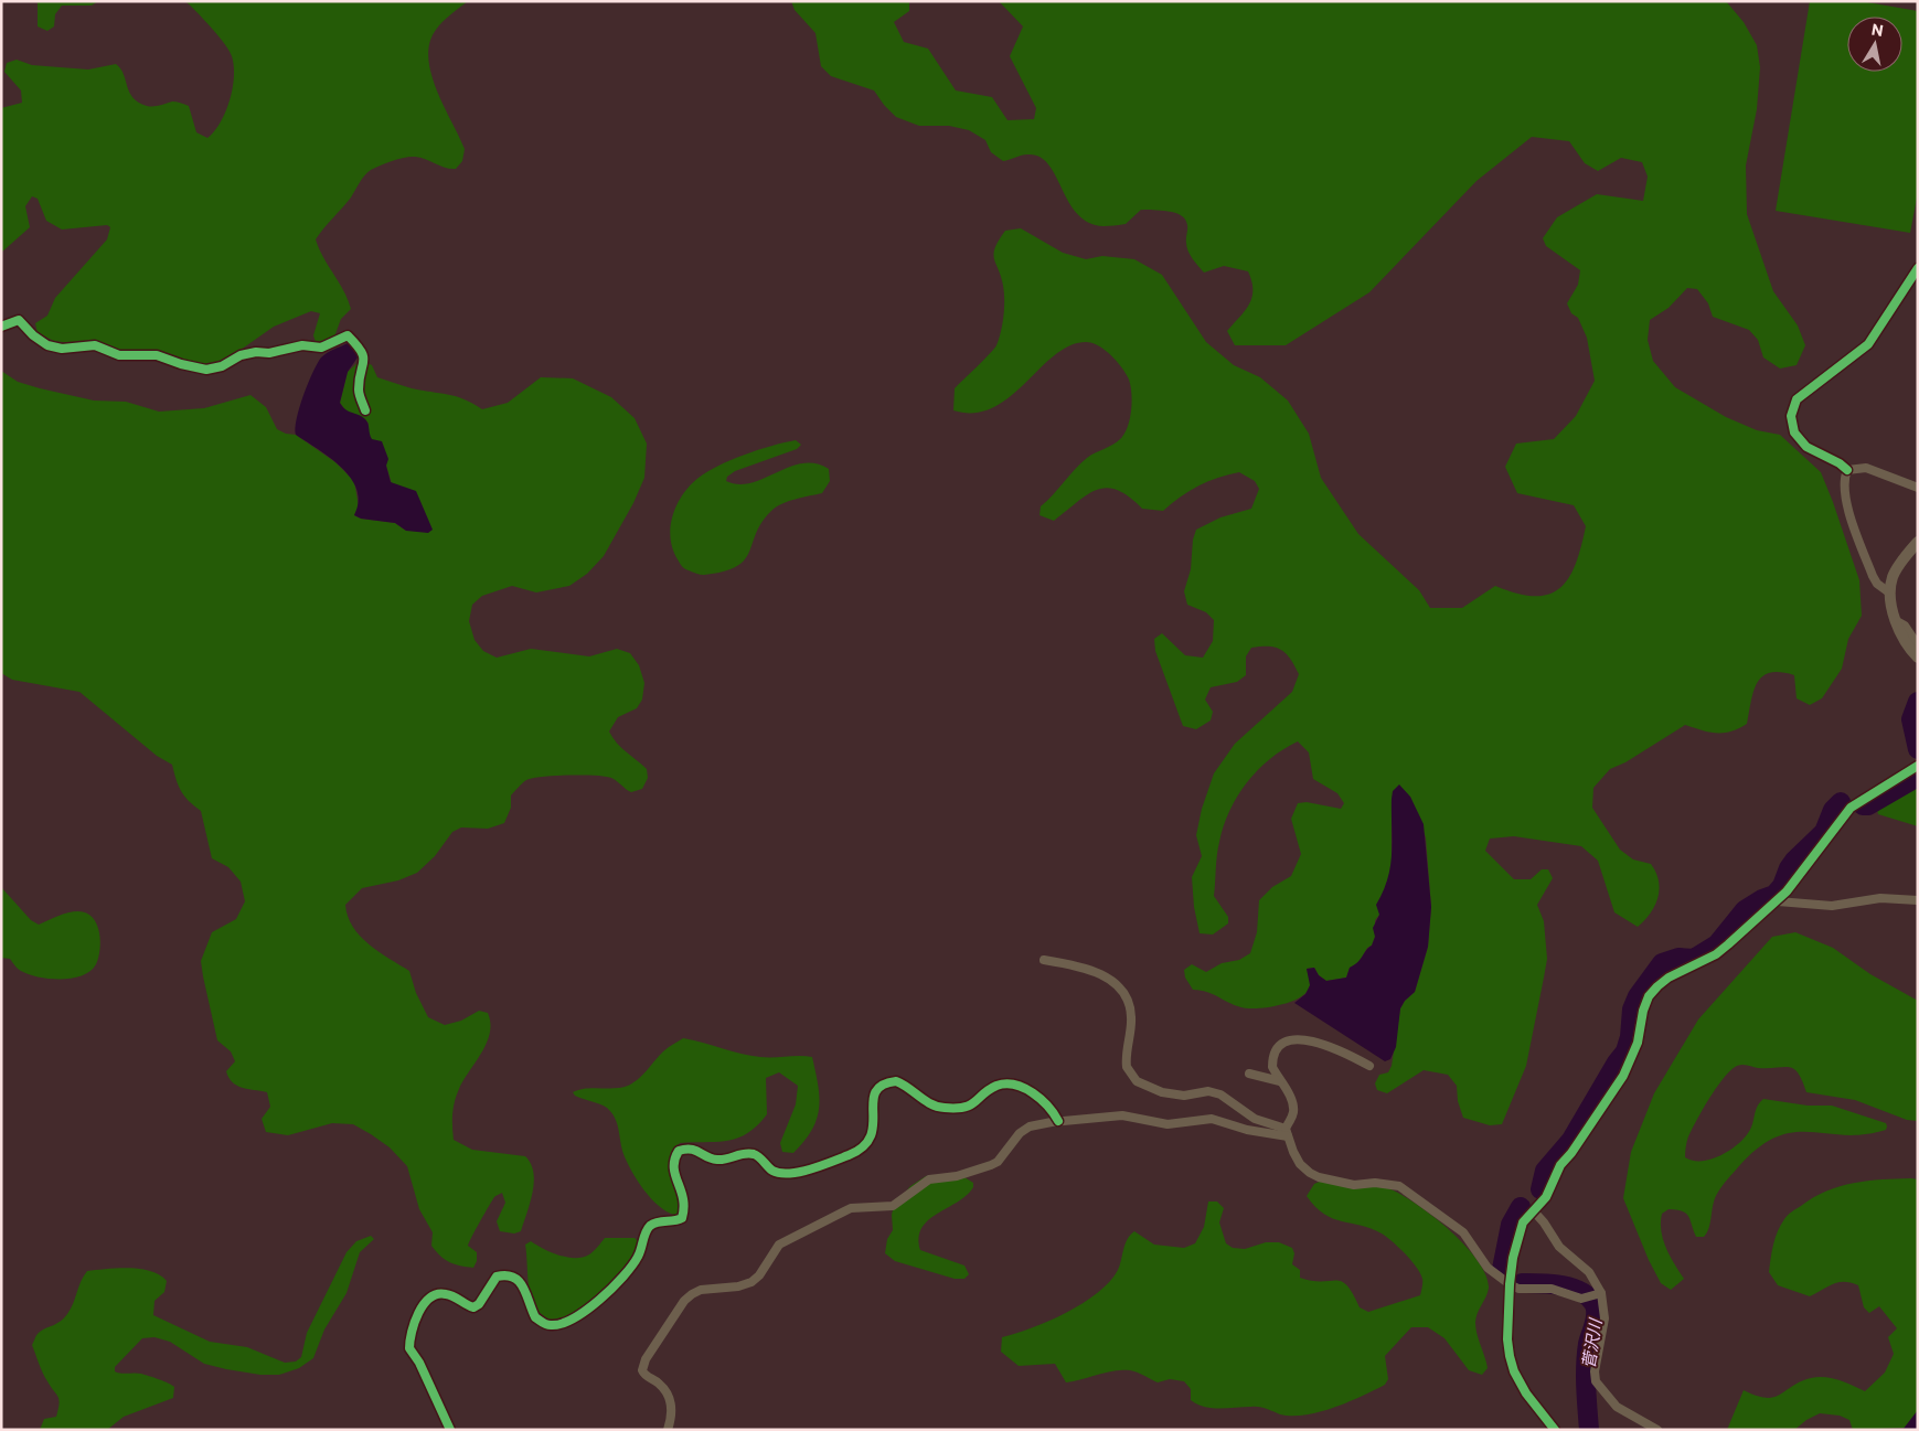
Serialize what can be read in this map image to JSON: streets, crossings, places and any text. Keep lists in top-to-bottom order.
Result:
{
  "water": ["菅沢川"],
  "north": "top"
}
